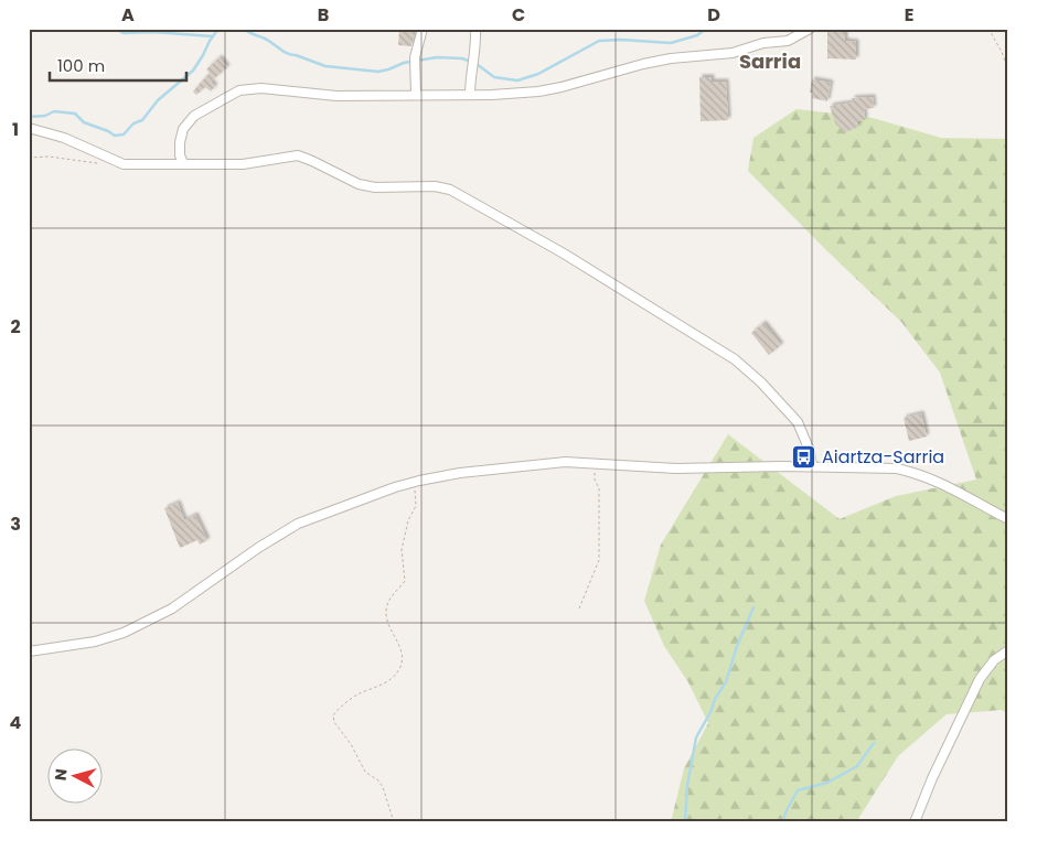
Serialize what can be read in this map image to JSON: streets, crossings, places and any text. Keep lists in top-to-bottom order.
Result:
{
  "districts": ["Sarria"],
  "places": {
    "bus stop": ["Aiartza-Sarria"]
  },
  "scale_bar": "100 m",
  "north": "left",
  "grid": {
    "columns": [
      "A",
      "B",
      "C",
      "D",
      "E"
    ],
    "rows": [
      "1",
      "2",
      "3",
      "4"
    ]
  }
}
